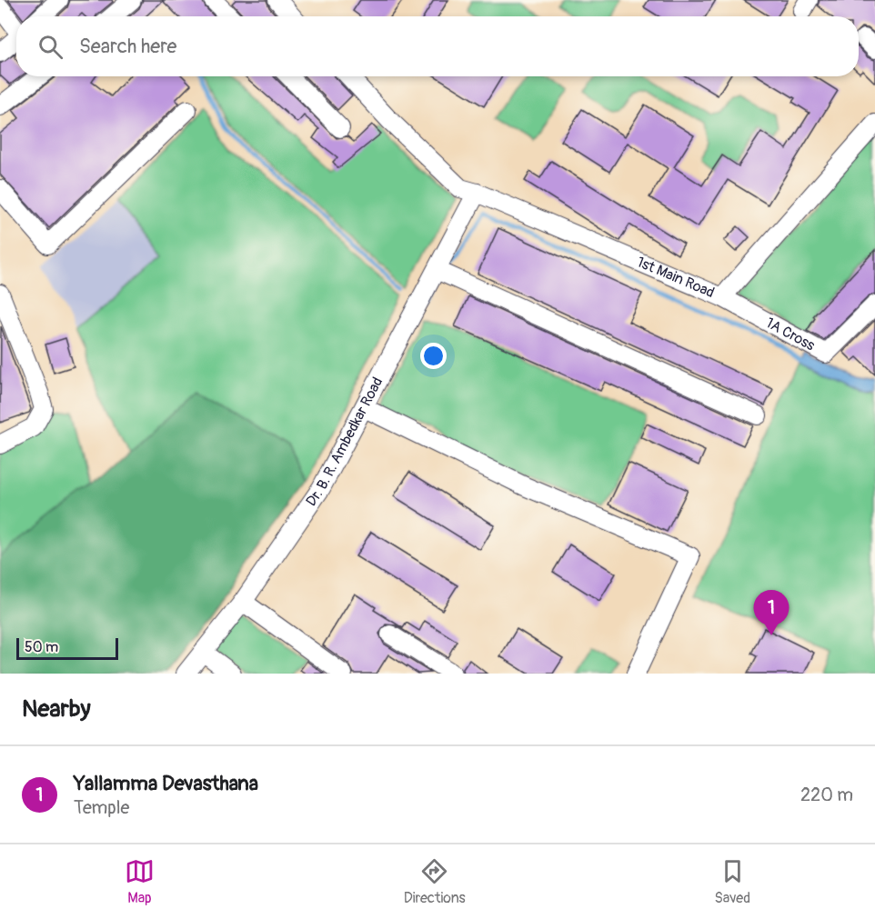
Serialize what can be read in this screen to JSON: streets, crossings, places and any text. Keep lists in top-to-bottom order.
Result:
{
  "streets": {
    "street": ["1st Main Road", "1A Cross", "Dr. B. R. Ambedkar Road"]
  },
  "crossings": [
    ["1st Main Road", "1A Cross"],
    ["1st Main Road", "Dr. B. R. Ambedkar Road"]
  ],
  "scale_bar": "50 m",
  "page": {
    "search": "Search here",
    "pins": "1",
    "scale": "50 m",
    "heading": "Nearby",
    "list": [
      {
        "mark": "1",
        "name": "Yallamma Devasthana",
        "note": "Temple",
        "value": "220 m"
      }
    ],
    "nav": ["Map", "Directions", "Saved"]
  }
}
